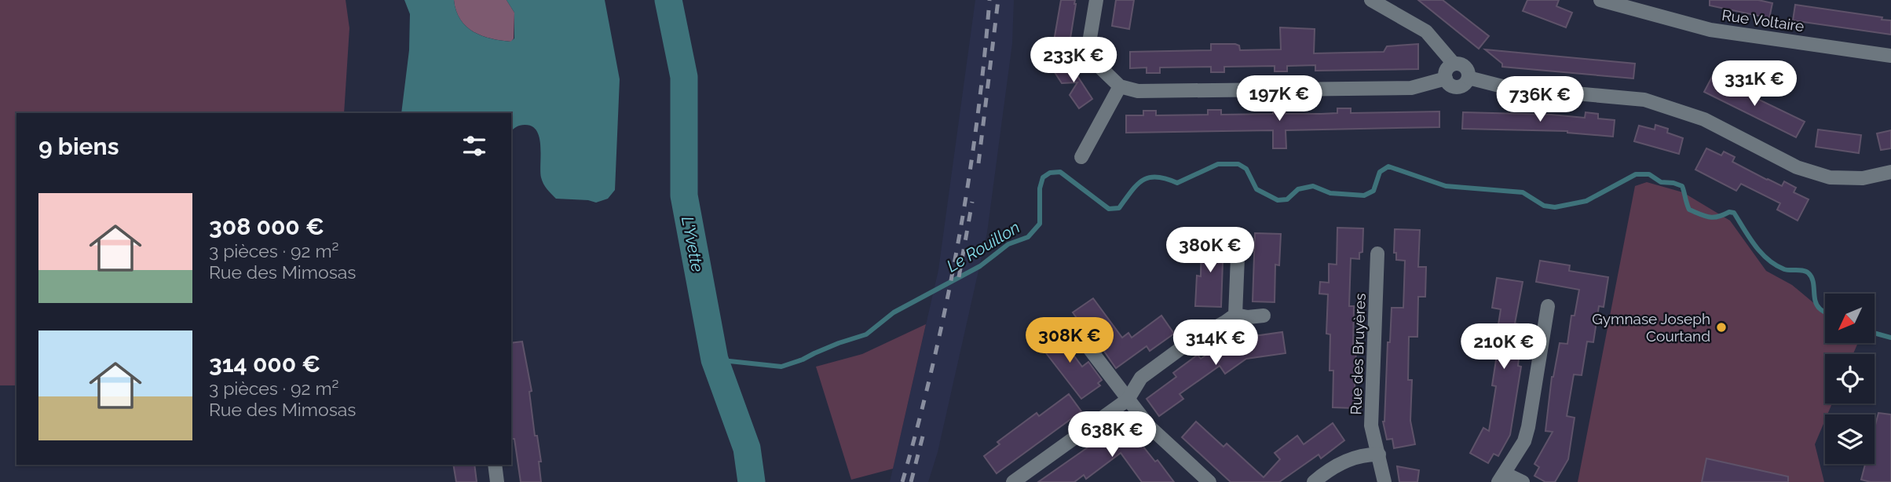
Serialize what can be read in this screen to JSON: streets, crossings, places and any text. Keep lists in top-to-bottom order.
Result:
{
  "streets": {
    "street": ["Rue Voltaire", "Rue des Bruyères"]
  },
  "water": ["L'Yvette", "Le Rouillon"],
  "places": ["Gymnase Joseph Courtand"],
  "north": "bottom left",
  "page": {
    "price": [
      "233K €",
      "331K €",
      "197K €",
      "736K €",
      "380K €",
      "308K €",
      "314K €",
      "210K €",
      "638K €"
    ],
    "heading": "9 biens",
    "list": [
      {
        "name": "308 000 €",
        "note": "3 pièces · 92 m² · Rue des Mimosas"
      },
      {
        "name": "314 000 €",
        "note": "3 pièces · 92 m² · Rue des Mimosas"
      }
    ]
  }
}
